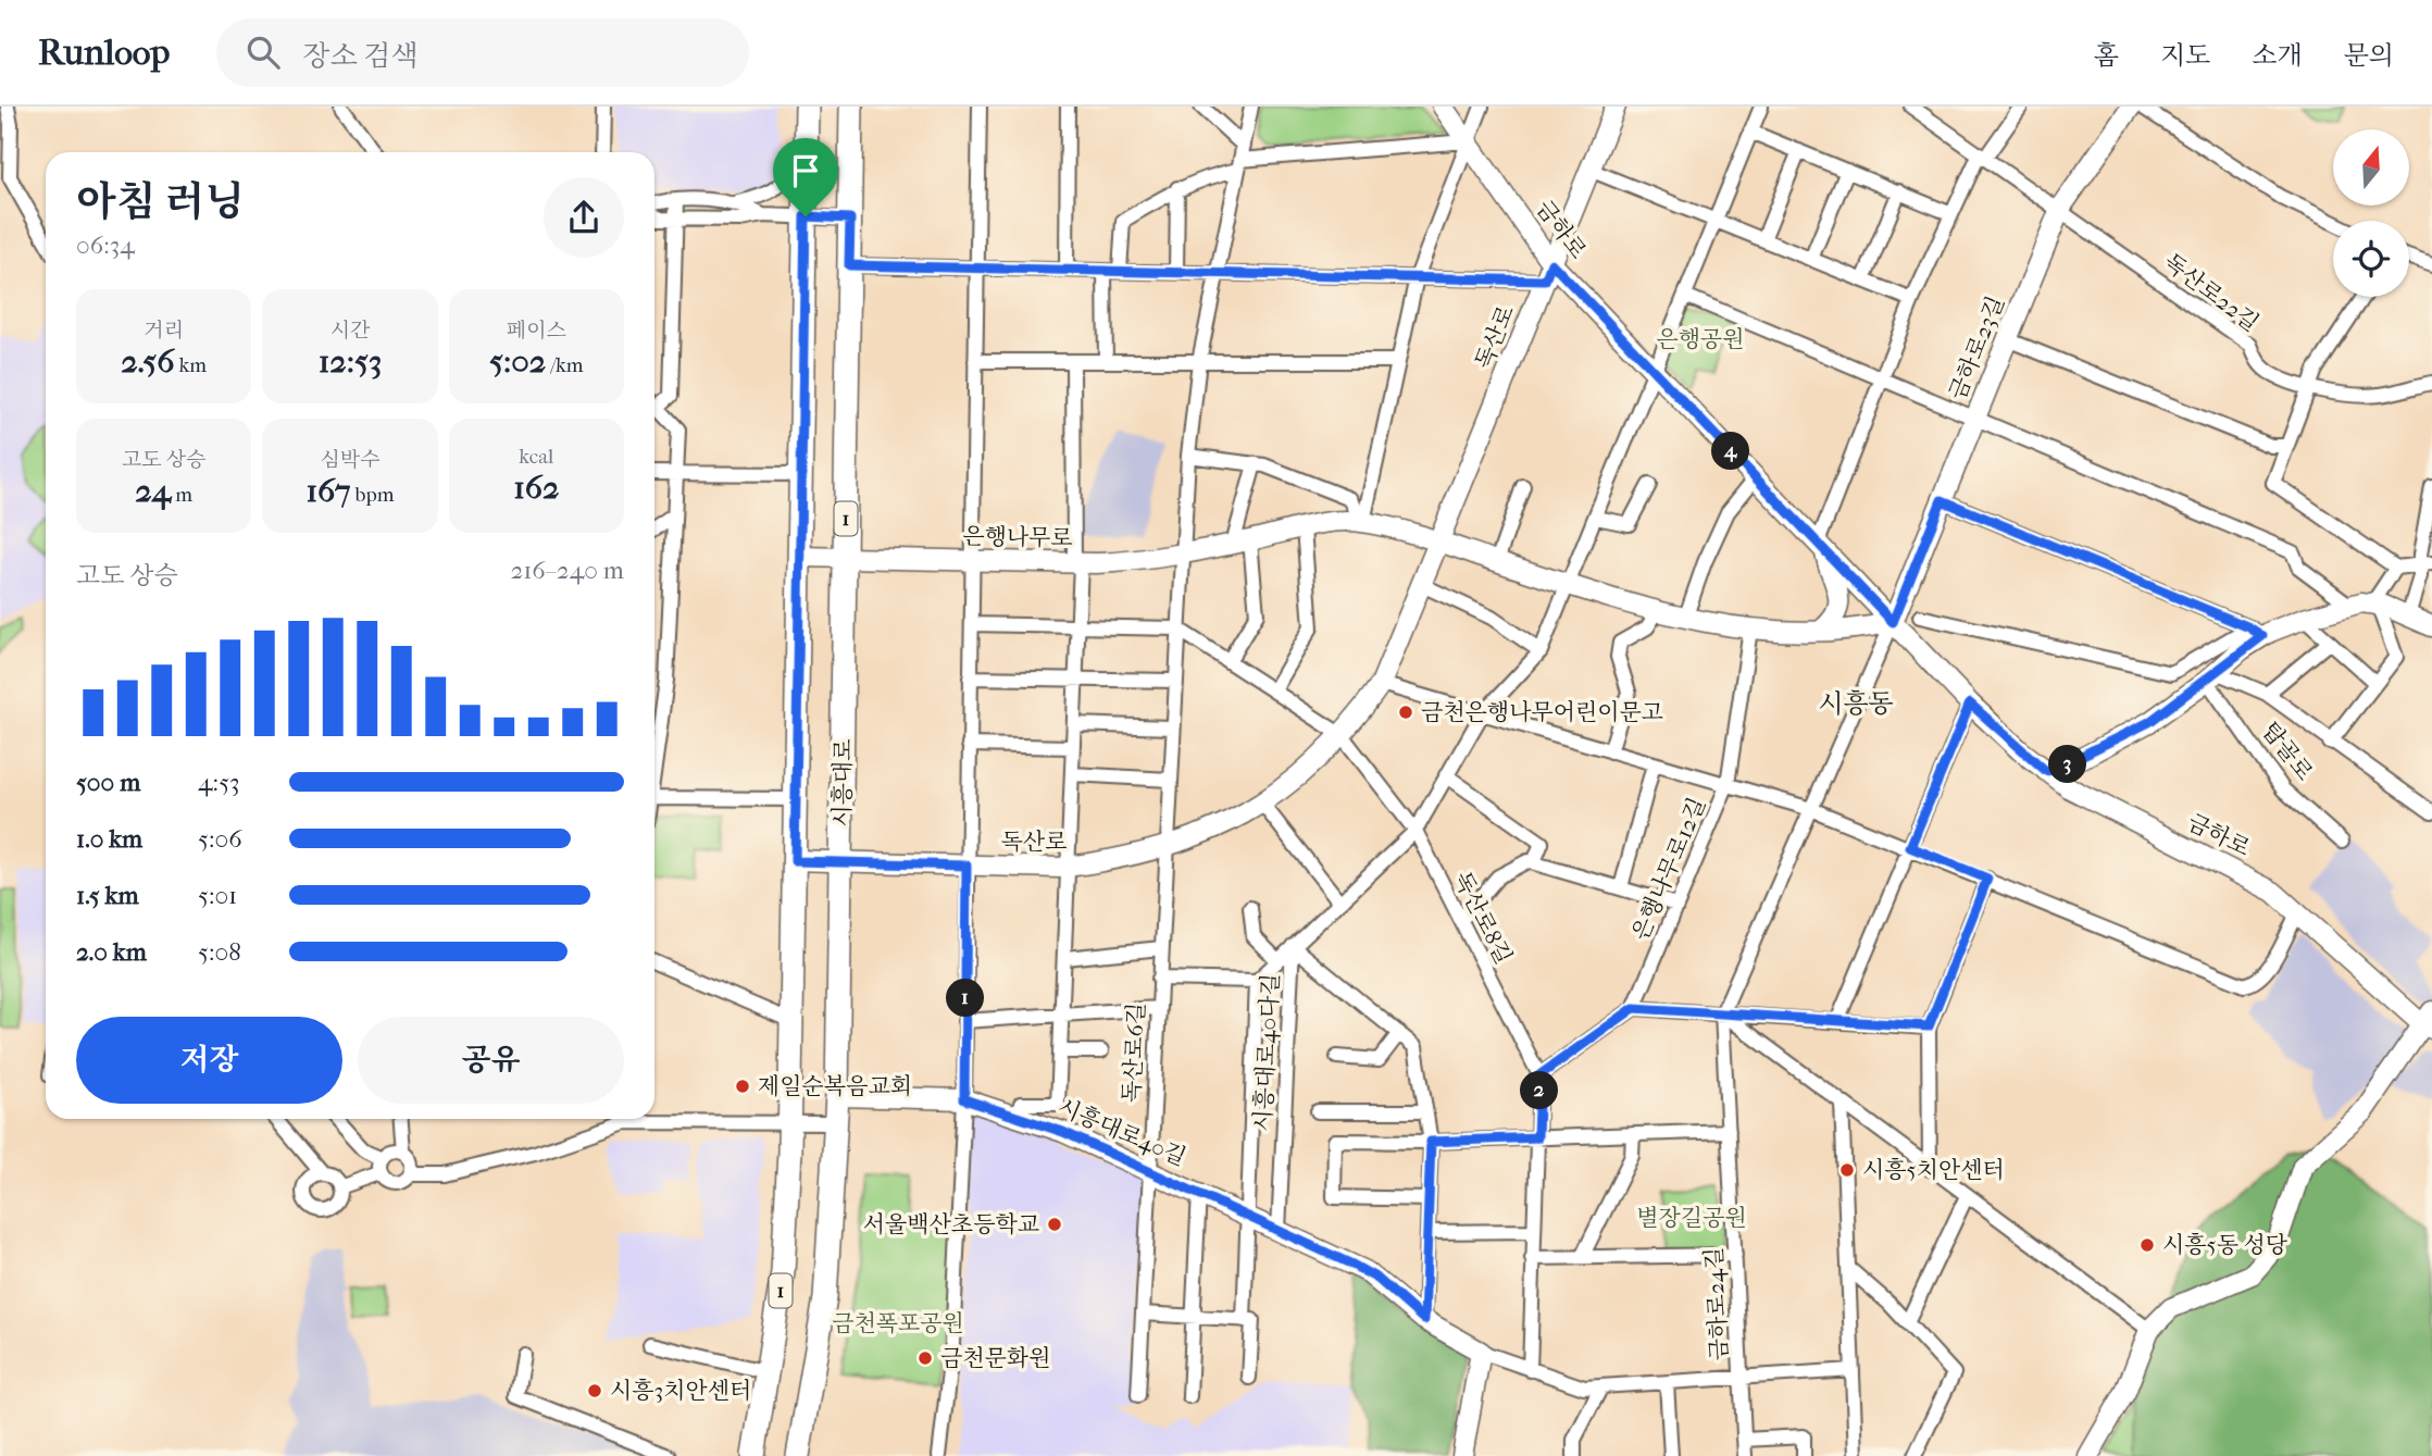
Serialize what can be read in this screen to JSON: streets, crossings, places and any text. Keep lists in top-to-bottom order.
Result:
{
  "streets": {
    "main road": ["1", "시흥대로"],
    "street": [
      "금하로",
      "독산로22길",
      "독산로",
      "금하로23길",
      "은행나무로",
      "탑골로",
      "은행나무로12길",
      "독산로8길",
      "독산로6길",
      "시흥대로40다길",
      "시흥대로40길",
      "금하로24길"
    ]
  },
  "crossings": [
    ["금하로", "독산로"],
    ["금하로", "금하로23길"],
    ["금하로", "은행나무로"],
    ["금하로", "금하로24길"],
    ["독산로22길", "금하로23길"],
    ["독산로", "은행나무로"],
    ["독산로", "시흥대로"],
    ["독산로", "독산로8길"],
    ["독산로", "독산로6길"],
    ["금하로23길", "은행나무로"],
    ["금하로23길", "금하로24길"],
    ["은행나무로", "시흥대로"],
    ["은행나무로", "은행나무로12길"],
    ["은행나무로", "독산로6길"],
    ["은행나무로", "금하로24길"],
    ["시흥대로", "시흥대로40길"],
    ["독산로8길", "독산로6길"],
    ["독산로6길", "시흥대로40길"],
    ["시흥대로40다길", "시흥대로40길"]
  ],
  "districts": ["시흥동"],
  "parks": ["은행공원", "별장길공원", "금천폭포공원"],
  "places": [
    "금천은행나무어린이문고",
    "제일순복음교회",
    "시흥5치안센터",
    "서울백산초등학교",
    "시흥5동 성당",
    "금천문화원",
    "시흥3치안센터"
  ],
  "north": "top",
  "page": {
    "header": "Runloop",
    "search": "장소 검색",
    "nav": [
      "홈",
      "지도",
      "소개",
      "문의"
    ],
    "heading": ["아침 러닝", "06:34"],
    "stats": [
      ["거리", "2.56 km"],
      ["시간", "12:53"],
      ["페이스", "5:02 /km"],
      ["고도 상승", "24 m"],
      ["심박수", "167 bpm"],
      ["kcal", "162"]
    ],
    "pins": [
      "4",
      "3",
      "1",
      "2"
    ],
    "chart": ["고도 상승", "216–240 m"],
    "list": [
      {
        "name": "500 m",
        "note": "4:53"
      },
      {
        "name": "1.0 km",
        "note": "5:06"
      },
      {
        "name": "1.5 km",
        "note": "5:01"
      },
      {
        "name": "2.0 km",
        "note": "5:08"
      }
    ],
    "buttons": ["저장", "공유"]
  }
}
